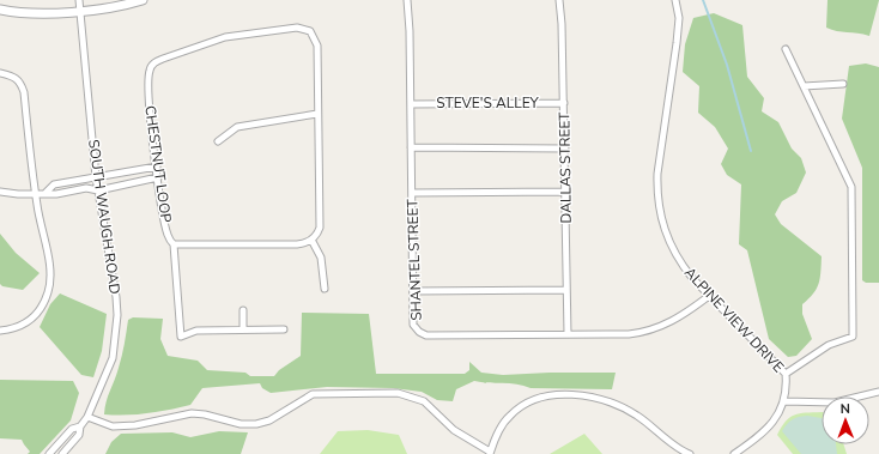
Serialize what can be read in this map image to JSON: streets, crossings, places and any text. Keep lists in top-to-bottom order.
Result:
{
  "streets": {
    "street": [
      "STEVE'S ALLEY",
      "CHESTNUT LOOP",
      "DALLAS STREET",
      "SOUTH WAUGH ROAD",
      "SHANTEL STREET",
      "ALPINE VIEW DRIVE"
    ]
  },
  "crossings": [
    ["STEVE'S ALLEY", "DALLAS STREET"],
    ["STEVE'S ALLEY", "SHANTEL STREET"],
    ["DALLAS STREET", "SHANTEL STREET"],
    ["SHANTEL STREET", "ALPINE VIEW DRIVE"]
  ],
  "north": "top"
}
